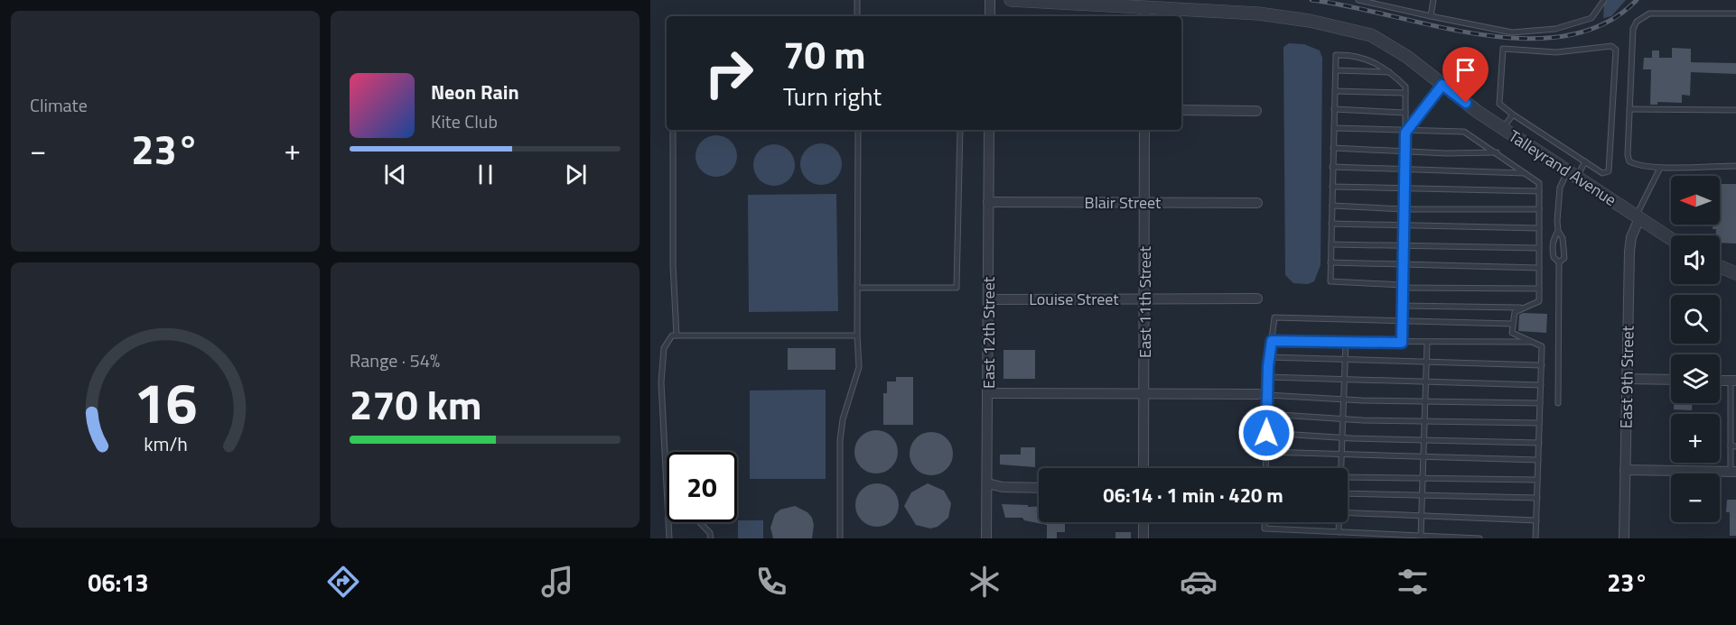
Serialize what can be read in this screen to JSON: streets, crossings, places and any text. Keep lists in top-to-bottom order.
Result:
{
  "streets": {
    "street": [
      "Talleyrand Avenue",
      "Blair Street",
      "Louise Street",
      "East 11th Street",
      "East 12th Street",
      "East 9th Street"
    ]
  },
  "crossings": [
    ["Talleyrand Avenue", "East 9th Street"],
    ["Blair Street", "East 11th Street"],
    ["Blair Street", "East 12th Street"],
    ["Louise Street", "East 11th Street"],
    ["Louise Street", "East 12th Street"]
  ],
  "north": "left",
  "page": {
    "tile": [
      "Climate",
      ["Range · 54%", "270 km"]
    ],
    "turn": ["70 m", "Turn right"],
    "song": ["Neon Rain", "Kite Club"],
    "heat": ["−", "23°", "+"],
    "map_buttons": ["+", "−"],
    "limit": "20",
    "trip": "06:14 · 1 min · 420 m",
    "tabs": ["06:13", "23°"],
    "gauge": ["16", "km/h"]
  }
}
